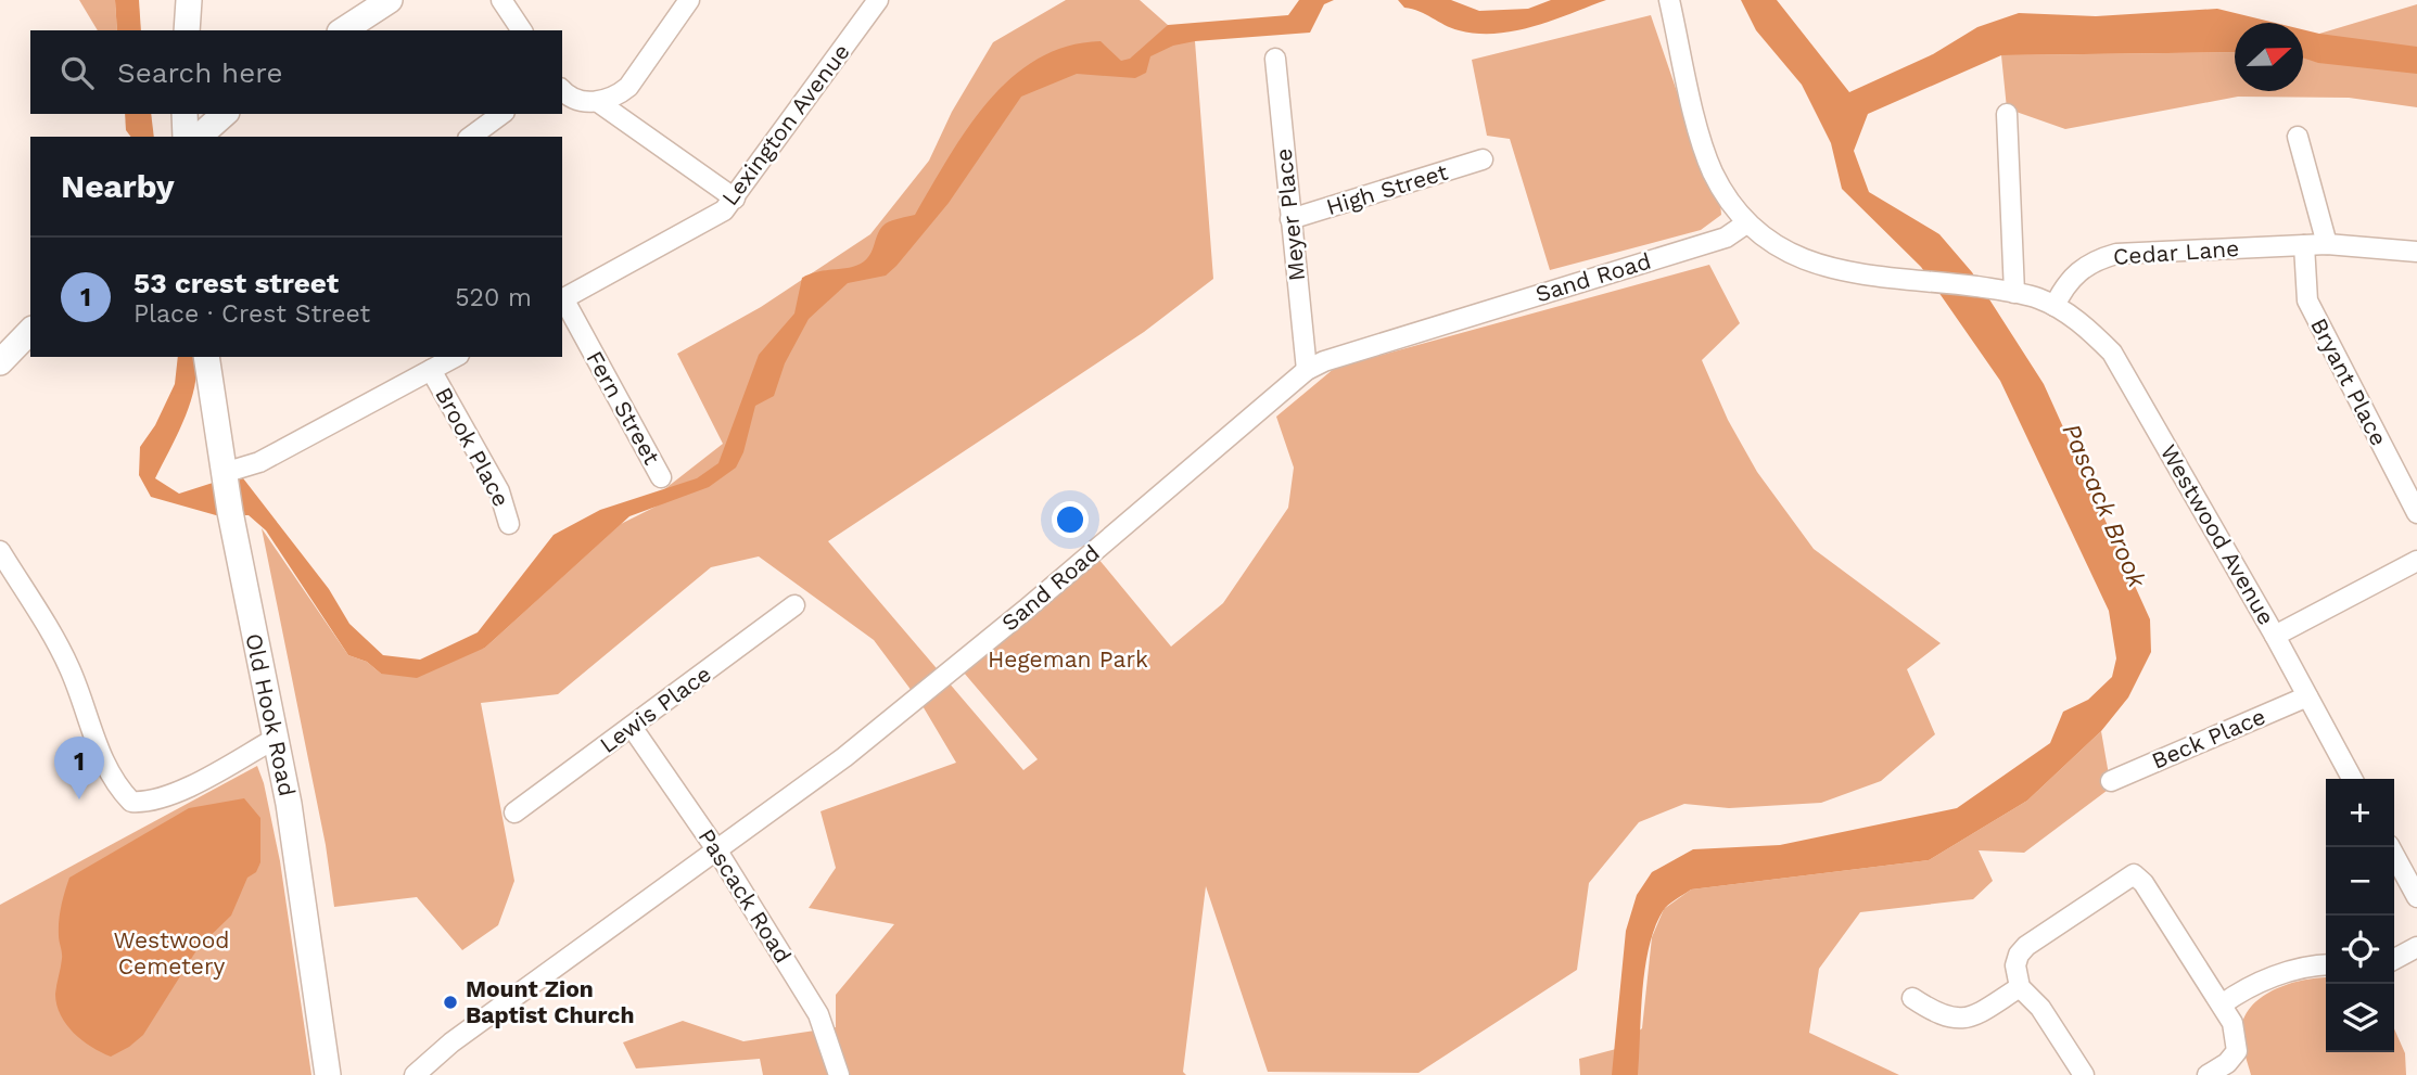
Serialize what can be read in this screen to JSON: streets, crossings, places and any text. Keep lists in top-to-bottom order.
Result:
{
  "streets": {
    "main road": ["Old Hook Road"],
    "street": [
      "Lexington Avenue",
      "High Street",
      "Meyer Place",
      "Cedar Lane",
      "Sand Road",
      "Bryant Place",
      "Fern Street",
      "Brook Place",
      "Westwood Avenue",
      "Lewis Place",
      "Beck Place",
      "Pascack Road"
    ]
  },
  "crossings": [
    ["Lexington Avenue", "Fern Street"],
    ["High Street", "Meyer Place"],
    ["Meyer Place", "Sand Road"],
    ["Cedar Lane", "Bryant Place"],
    ["Cedar Lane", "Westwood Avenue"],
    ["Sand Road", "Pascack Road"],
    ["Westwood Avenue", "Beck Place"],
    ["Lewis Place", "Pascack Road"]
  ],
  "water": ["Pascack Brook"],
  "parks": ["Hegeman Park", "Westwood Cemetery"],
  "places": ["Mount Zion Baptist Church"],
  "north": "right",
  "page": {
    "search": "Search here",
    "heading": "Nearby",
    "list": [
      {
        "mark": "1",
        "name": "53 crest street",
        "note": "Place · Crest Street",
        "value": "520 m"
      }
    ],
    "pins": "1",
    "map_buttons": ["+", "−"]
  }
}
